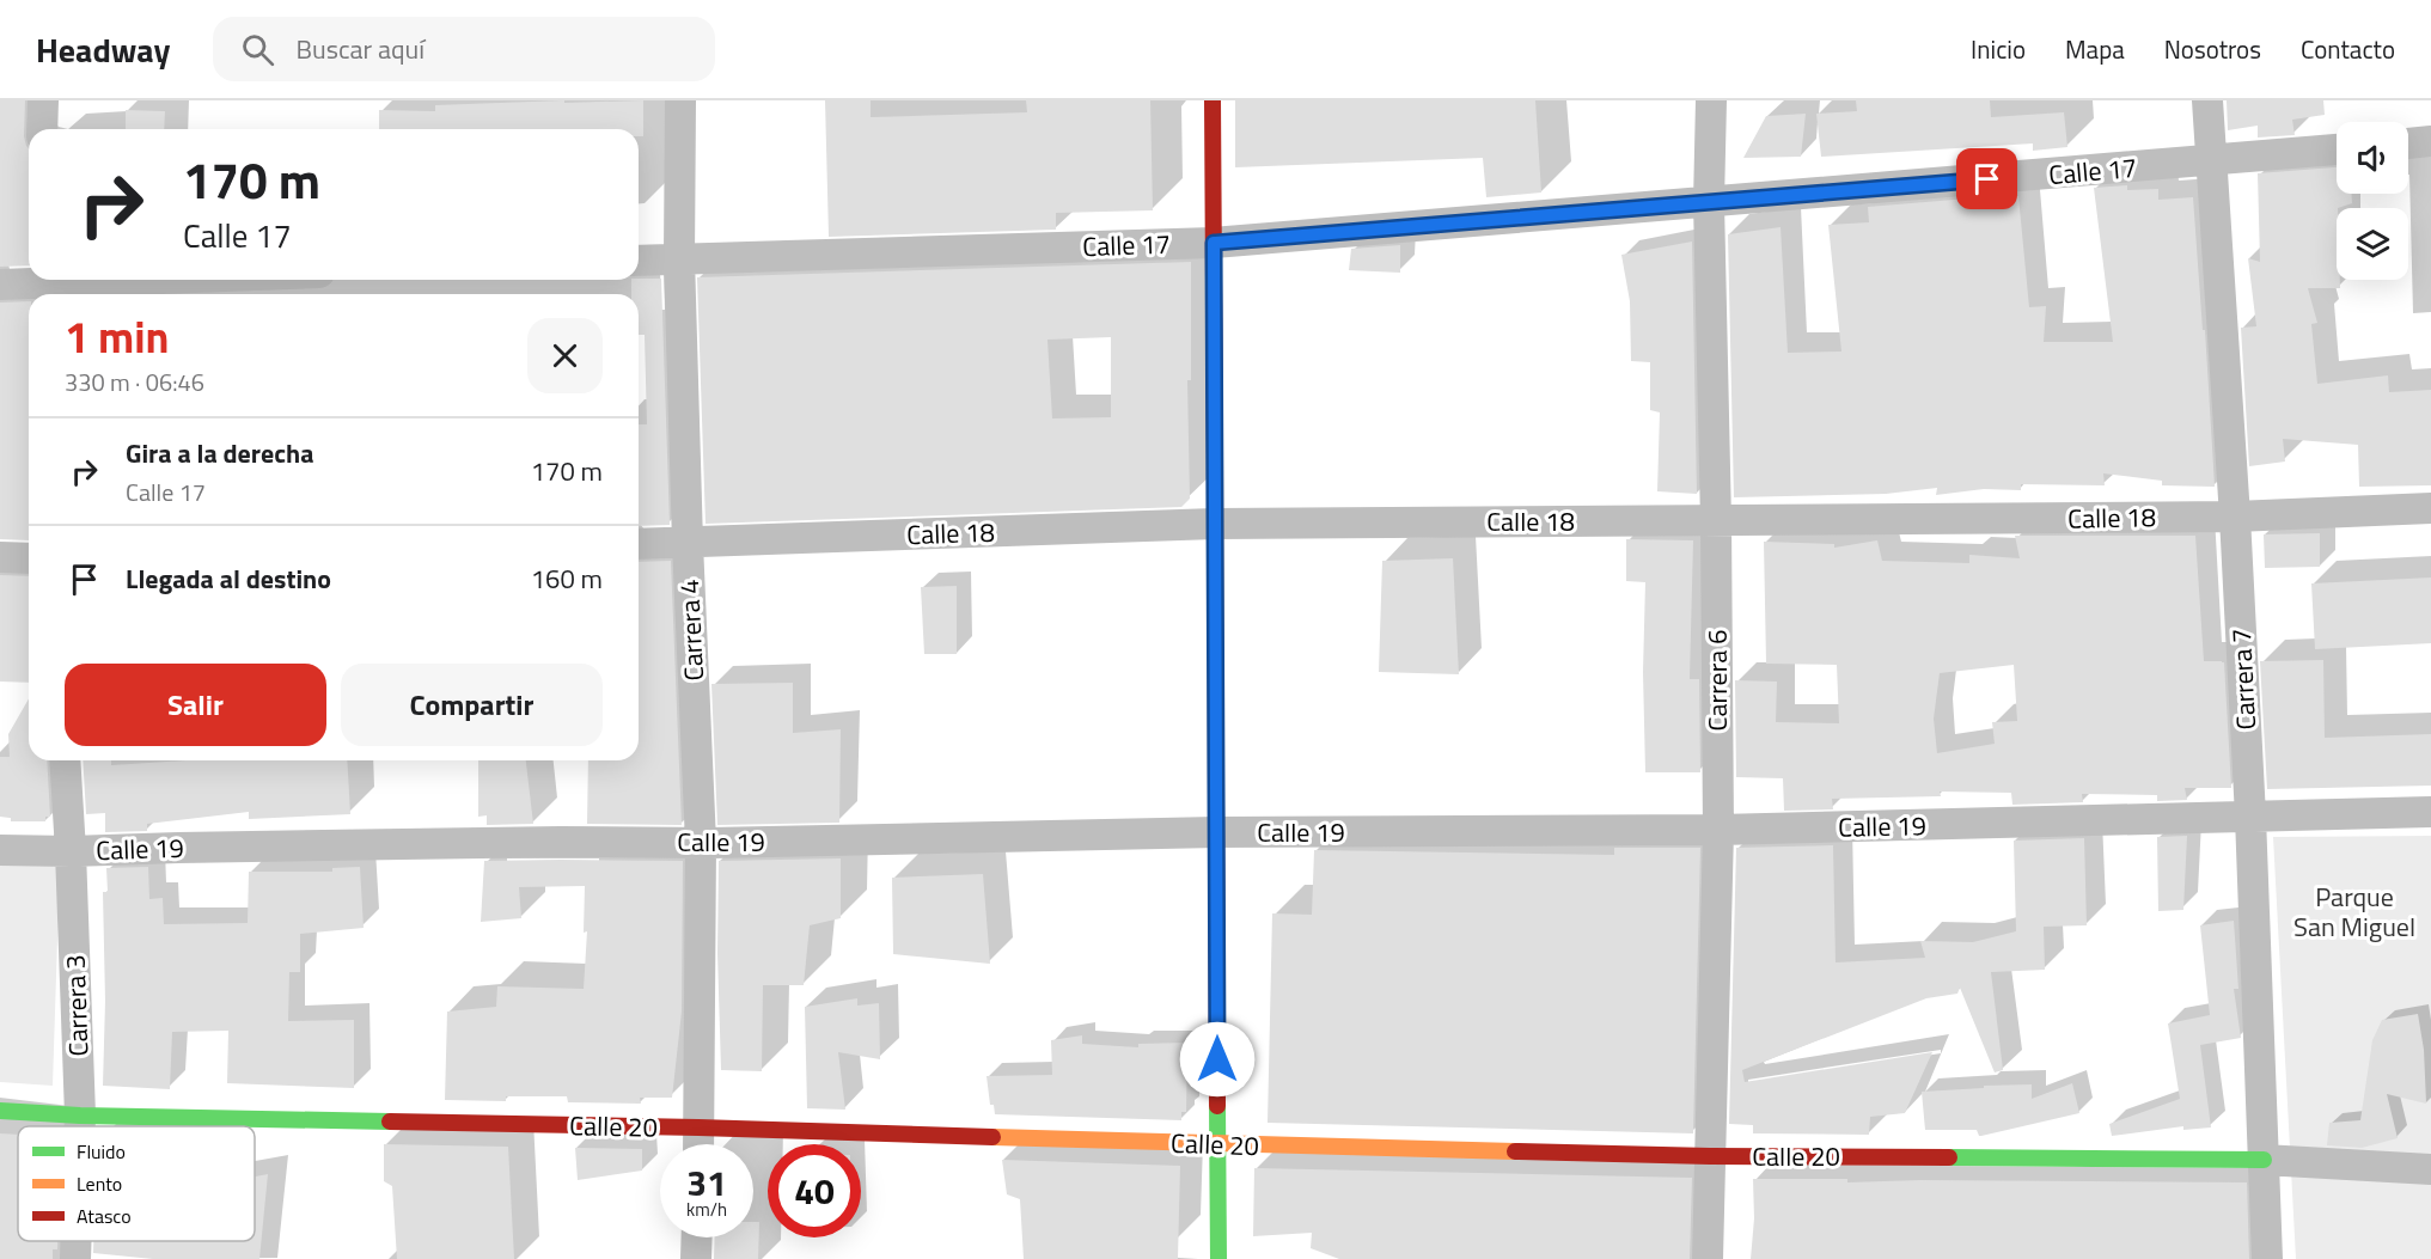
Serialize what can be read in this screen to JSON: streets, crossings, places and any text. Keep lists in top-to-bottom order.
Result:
{
  "streets": {
    "street": [
      "Calle 17",
      "Calle 18",
      "Carrera 4",
      "Carrera 7",
      "Carrera 6",
      "Calle 19",
      "Carrera 3",
      "Calle 20"
    ]
  },
  "crossings": [
    ["Calle 17", "Carrera 4"],
    ["Calle 17", "Carrera 7"],
    ["Calle 17", "Carrera 6"],
    ["Calle 18", "Carrera 4"],
    ["Calle 18", "Carrera 7"],
    ["Calle 18", "Carrera 6"],
    ["Carrera 4", "Calle 19"],
    ["Carrera 4", "Calle 20"],
    ["Carrera 7", "Calle 19"],
    ["Carrera 7", "Calle 20"],
    ["Carrera 6", "Calle 19"],
    ["Carrera 6", "Calle 20"],
    ["Calle 19", "Carrera 3"],
    ["Carrera 3", "Calle 20"]
  ],
  "parks": ["Parque San Miguel"],
  "legend": ["Fluido", "Lento", "Atasco"],
  "page": {
    "header": "Headway",
    "search": "Buscar aquí",
    "nav": [
      "Inicio",
      "Mapa",
      "Nosotros",
      "Contacto"
    ],
    "turn": ["170 m", "Calle 17"],
    "heading": ["1 min", "330 m · 06:46"],
    "list": [
      {
        "name": "Gira a la derecha",
        "note": "Calle 17",
        "value": "170 m"
      },
      {
        "name": "Llegada al destino",
        "value": "160 m"
      }
    ],
    "buttons": ["Salir", "Compartir"],
    "speed": "31 km/h",
    "limit": "40"
  }
}
